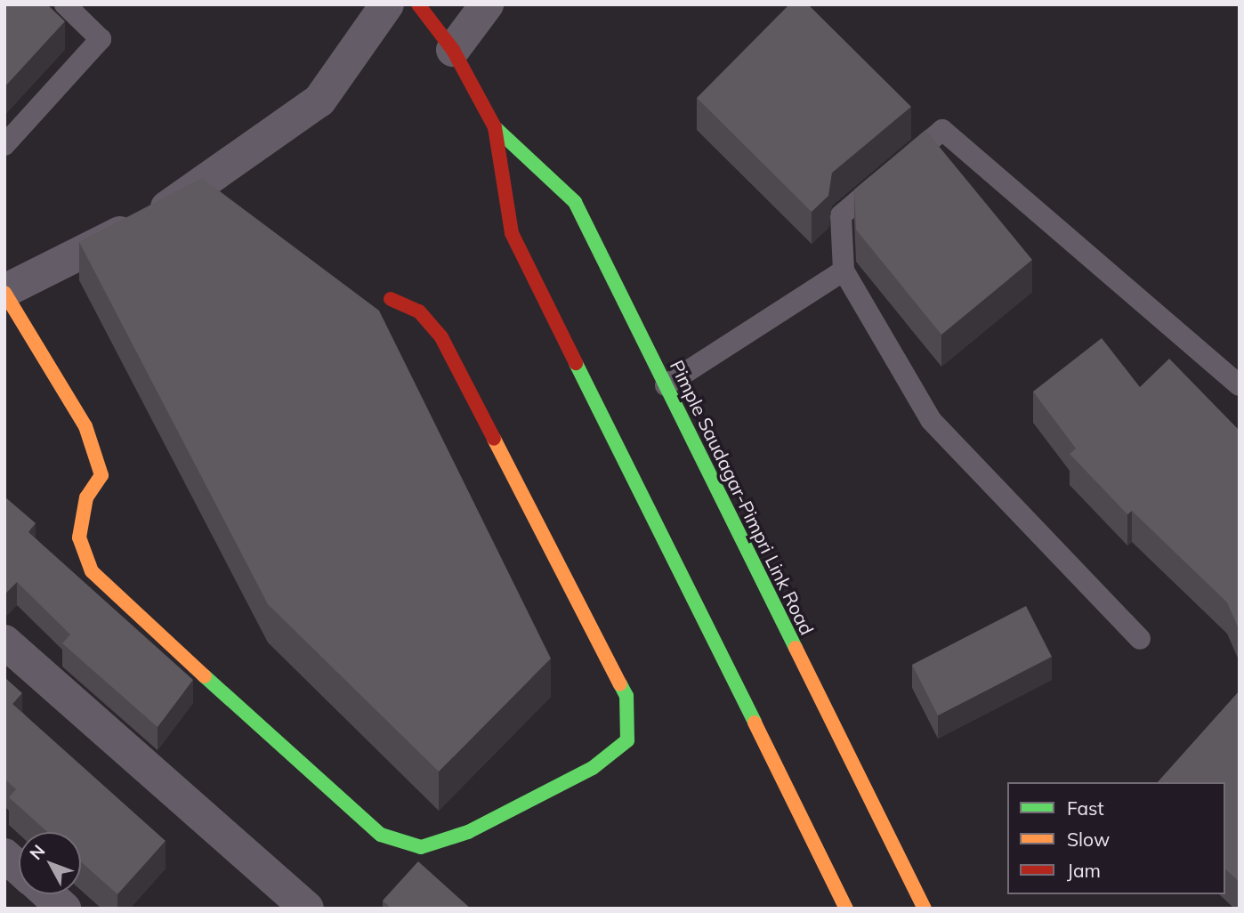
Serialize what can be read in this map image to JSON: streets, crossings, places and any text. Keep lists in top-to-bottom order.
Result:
{
  "streets": {
    "street": ["Pimple Saudagar-Pimpri Link Road"]
  },
  "legend": ["Fast", "Slow", "Jam"],
  "north": "top left"
}
